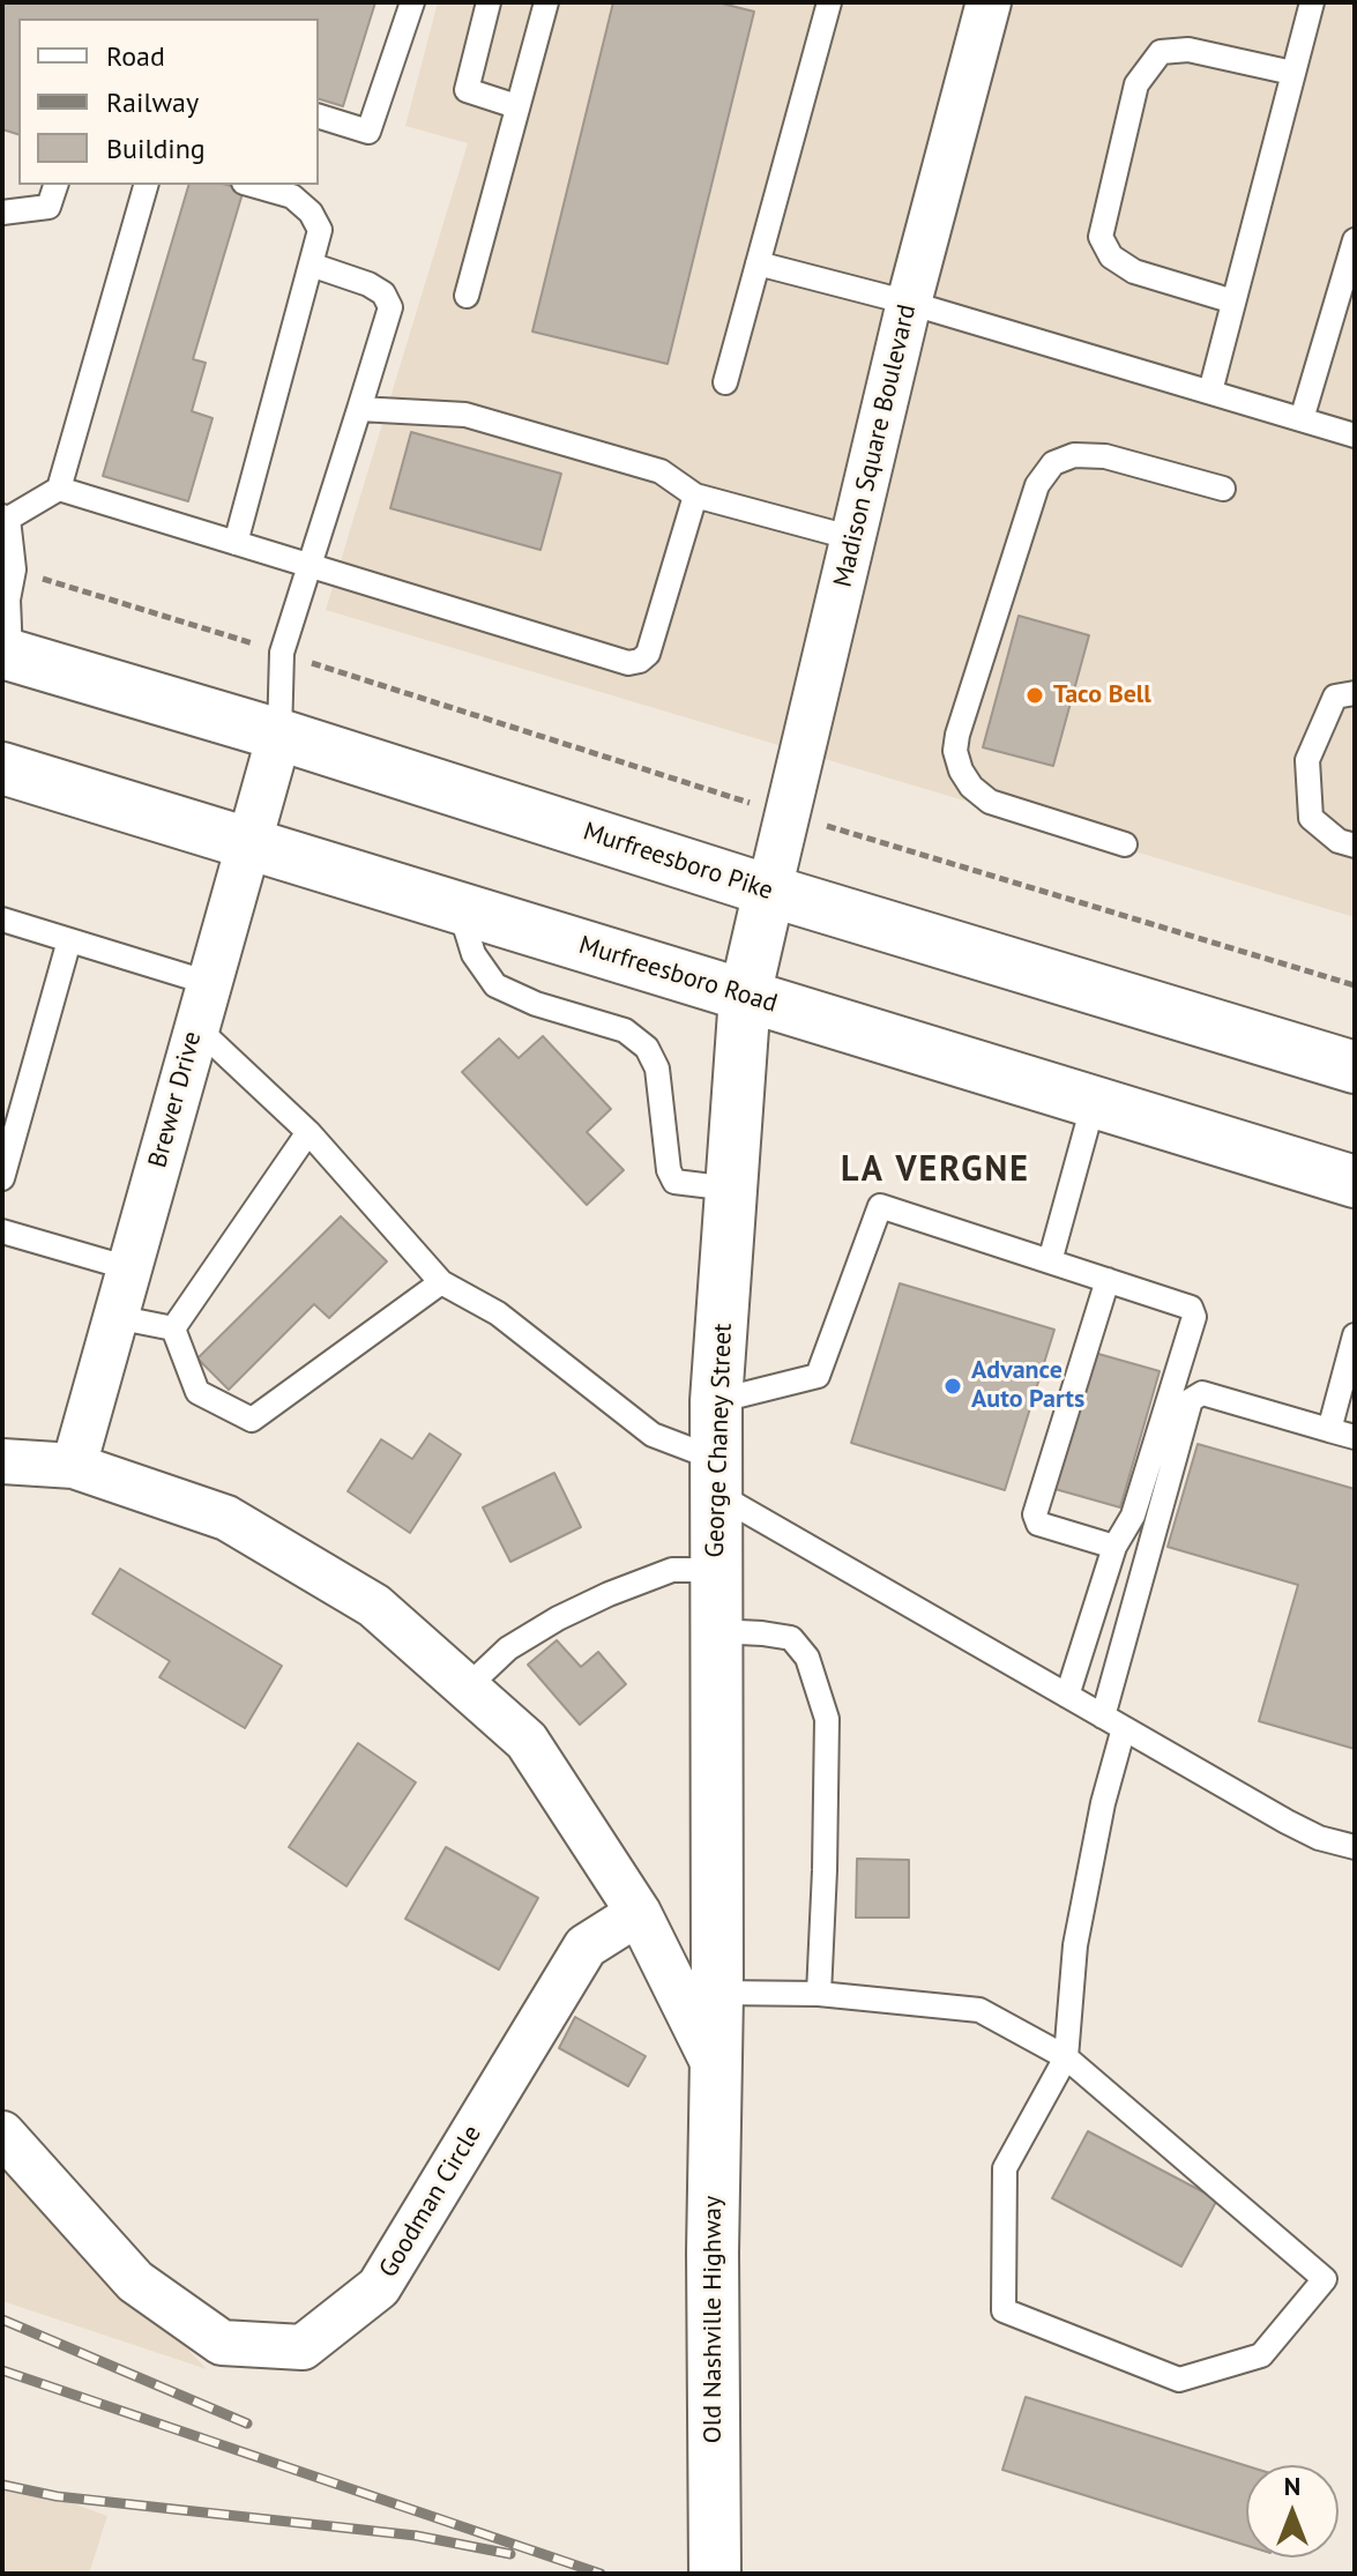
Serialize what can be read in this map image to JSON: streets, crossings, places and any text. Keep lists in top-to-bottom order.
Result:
{
  "streets": {
    "main road": [
      "Murfreesboro Pike",
      "Murfreesboro Road",
      "George Chaney Street",
      "Old Nashville Highway"
    ],
    "street": ["Madison Square Boulevard", "Brewer Drive", "Goodman Circle"]
  },
  "crossings": [
    ["Madison Square Boulevard", "Murfreesboro Pike"],
    ["Madison Square Boulevard", "George Chaney Street"],
    ["Murfreesboro Pike", "Brewer Drive"],
    ["Murfreesboro Pike", "George Chaney Street"],
    ["Murfreesboro Road", "Brewer Drive"],
    ["Murfreesboro Road", "George Chaney Street"],
    ["Brewer Drive", "Old Nashville Highway"],
    ["George Chaney Street", "Old Nashville Highway"],
    ["Goodman Circle", "Old Nashville Highway"]
  ],
  "districts": ["LA VERGNE"],
  "places": ["Taco Bell", "Advance Auto Parts"],
  "legend": ["Road", "Railway", "Building"],
  "north": "top"
}
